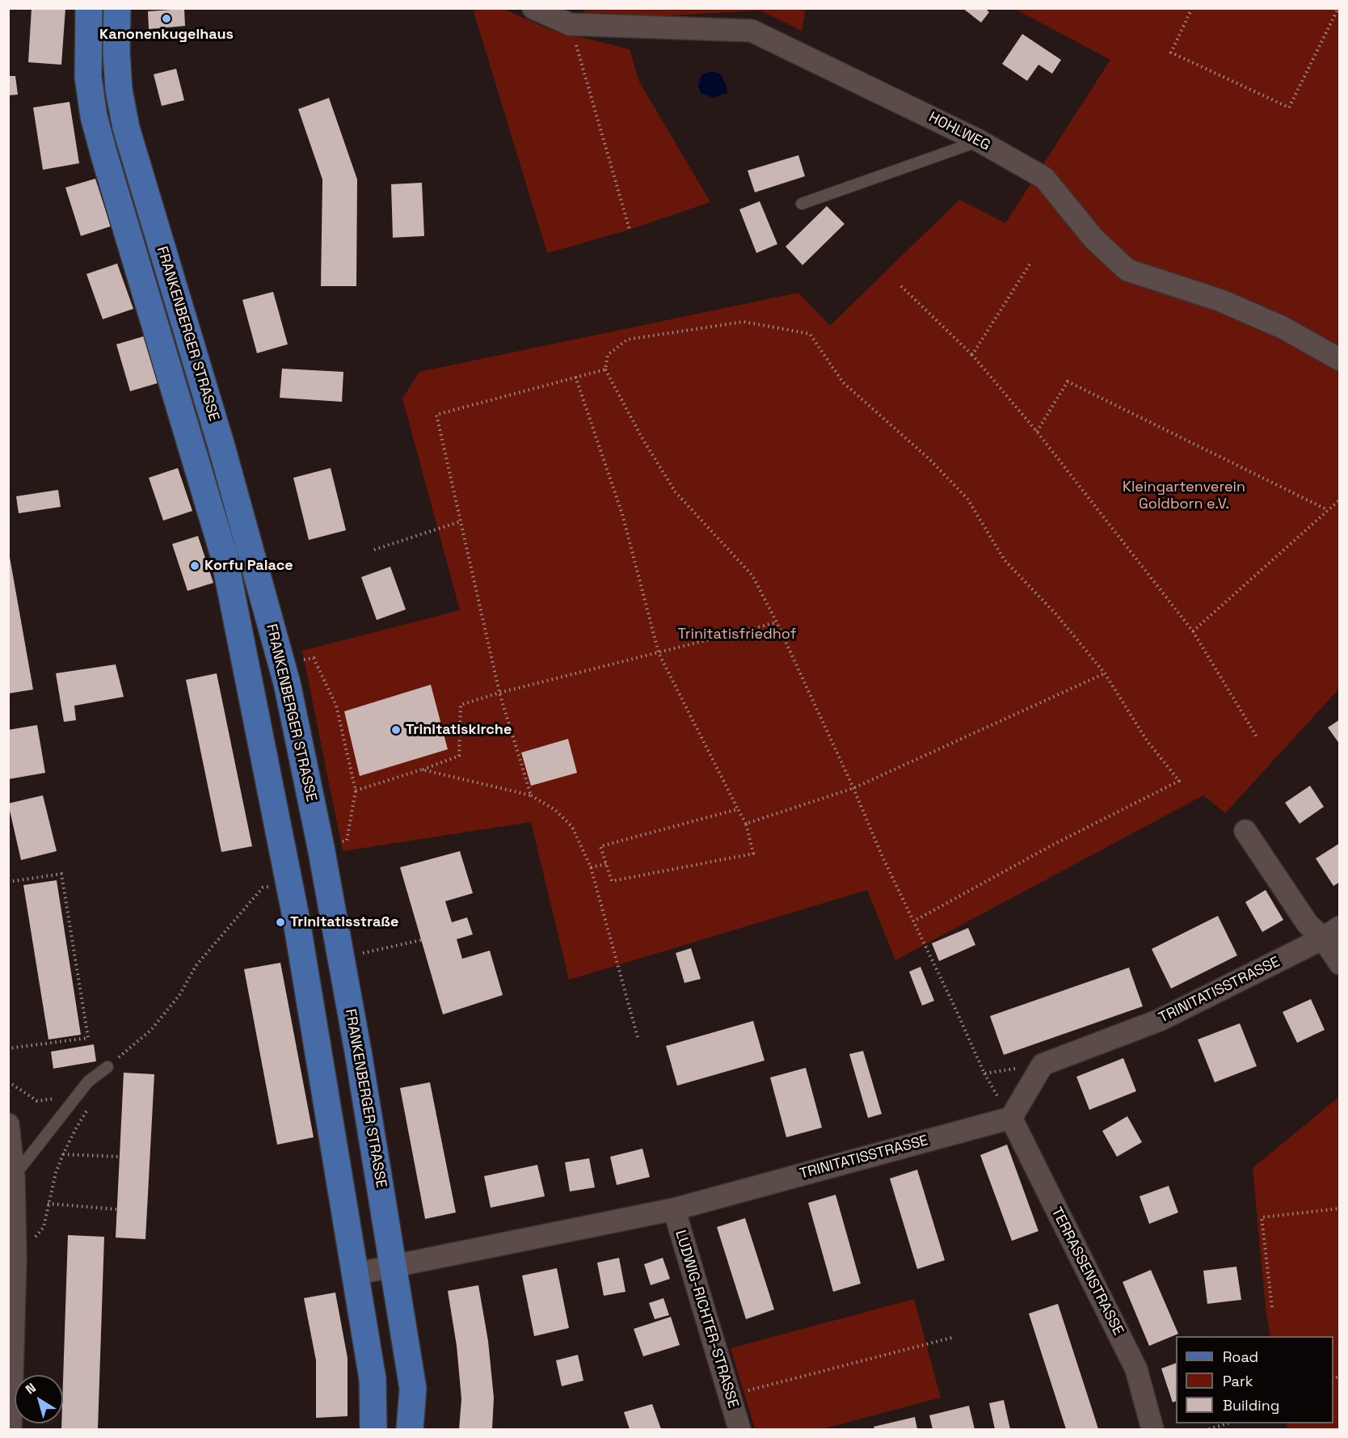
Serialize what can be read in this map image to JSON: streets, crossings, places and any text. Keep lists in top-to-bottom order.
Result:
{
  "streets": {
    "main road": ["FRANKENBERGER STRASSE"],
    "street": [
      "HOHLWEG",
      "TRINITATISSTRASSE",
      "TERRASSENSTRASSE",
      "LUDWIG-RICHTER-STRASSE"
    ]
  },
  "crossings": [
    ["FRANKENBERGER STRASSE", "TRINITATISSTRASSE"],
    ["TRINITATISSTRASSE", "TERRASSENSTRASSE"],
    ["TRINITATISSTRASSE", "LUDWIG-RICHTER-STRASSE"]
  ],
  "parks": ["Kleingartenverein Goldborn e.V.", "Trinitatisfriedhof"],
  "places": [
    "Kanonenkugelhaus",
    "Korfu Palace",
    "Trinitatiskirche",
    "Trinitatisstraße"
  ],
  "legend": ["Road", "Park", "Building"],
  "north": "top left"
}
